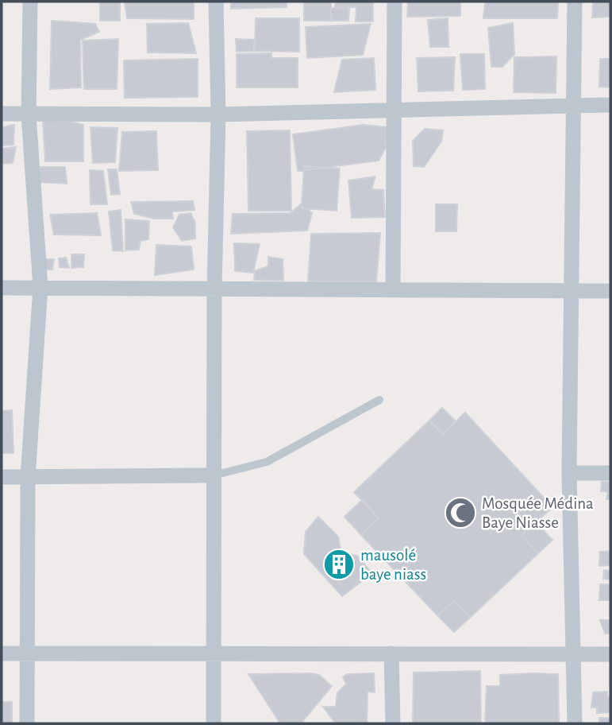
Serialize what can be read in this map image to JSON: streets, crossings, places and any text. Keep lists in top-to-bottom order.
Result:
{
  "places": {
    "mosque": ["Mosquée Médina Baye Niasse"],
    "building": ["mausolé baye niass"]
  }
}
